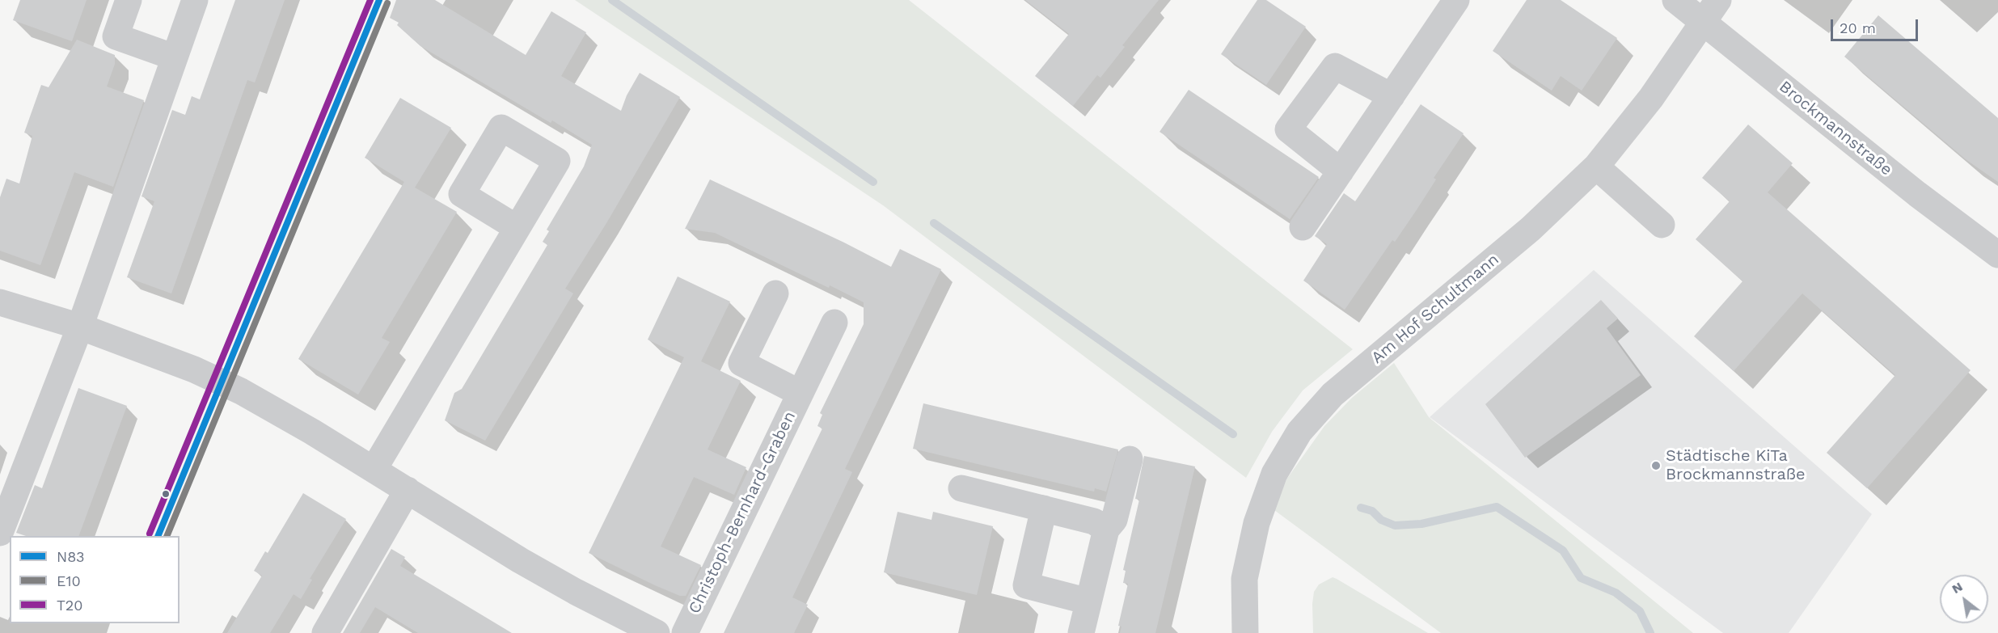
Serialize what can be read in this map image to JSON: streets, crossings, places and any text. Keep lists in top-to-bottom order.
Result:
{
  "streets": {
    "street": ["Brockmannstraße", "Am Hof Schultmann", "Christoph-Bernhard-Graben"]
  },
  "crossings": [
    ["Brockmannstraße", "Am Hof Schultmann"]
  ],
  "places": ["Städtische KiTa Brockmannstraße"],
  "lines": ["transit line N83", "transit line T20", "transit line E10"],
  "legend": ["N83", "E10", "T20"],
  "scale_bar": "20 m",
  "north": "top left"
}
